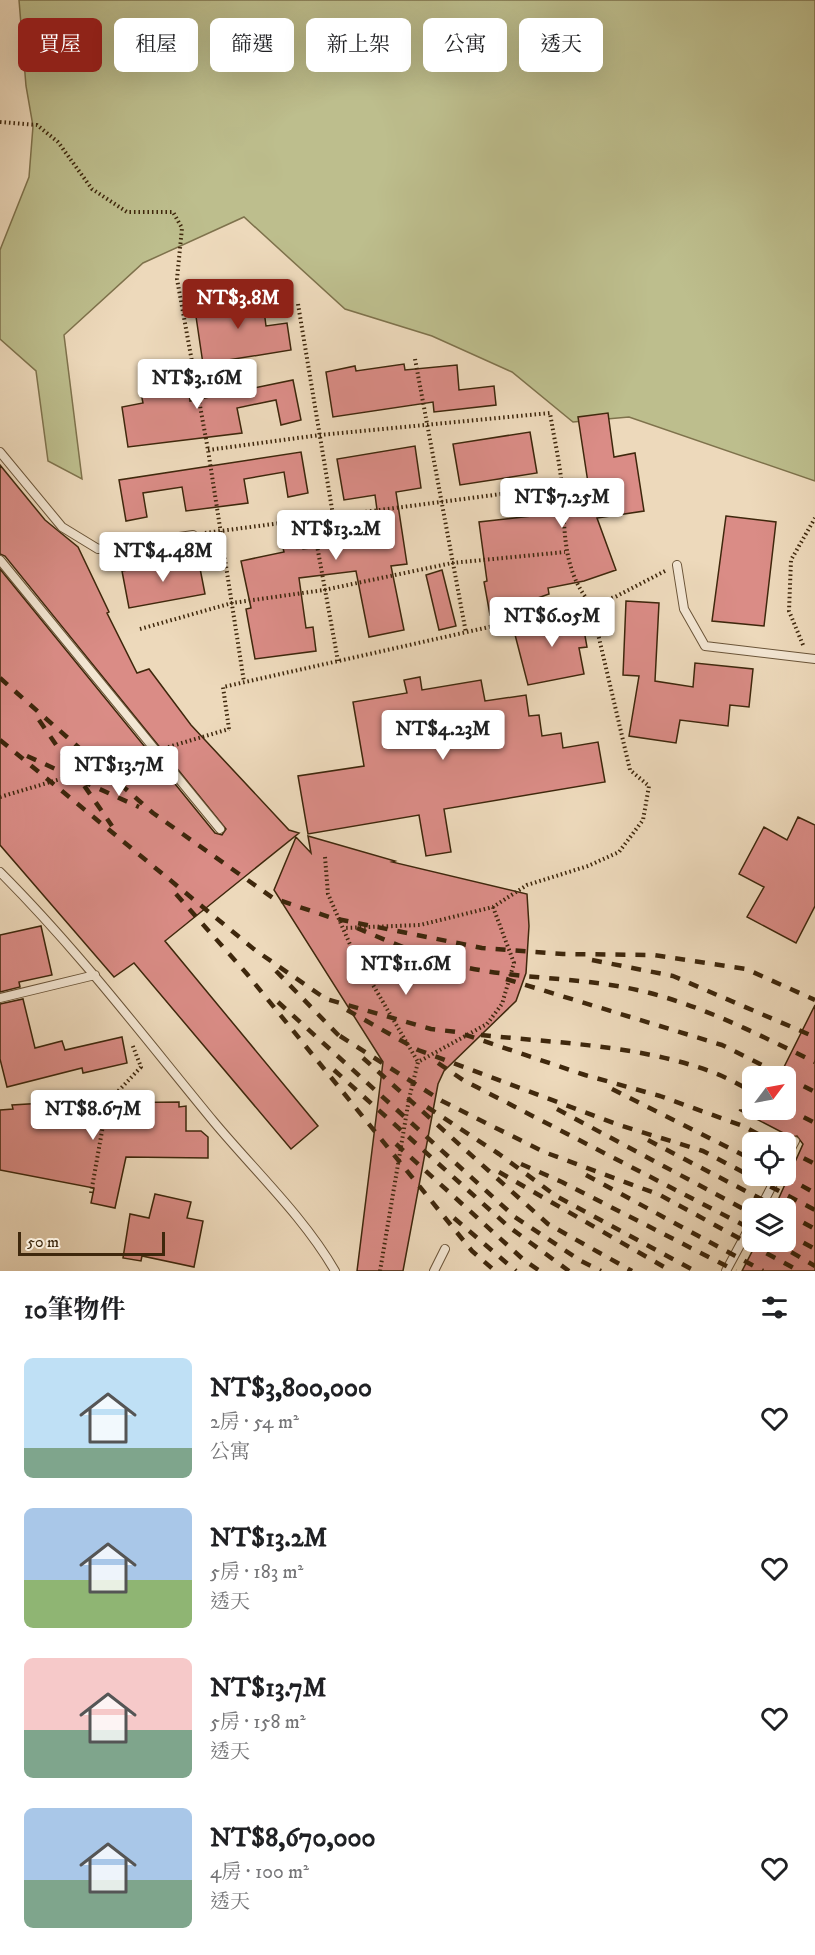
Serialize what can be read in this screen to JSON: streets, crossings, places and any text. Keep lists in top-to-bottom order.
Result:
{
  "scale_bar": "50 m",
  "north": "top right",
  "page": {
    "chip": [
      "買屋",
      "租屋",
      "篩選",
      "新上架",
      "公寓",
      "透天"
    ],
    "price": [
      "NT$3.8M",
      "NT$3.16M",
      "NT$7.25M",
      "NT$13.2M",
      "NT$4.48M",
      "NT$6.05M",
      "NT$4.23M",
      "NT$13.7M",
      "NT$11.6M",
      "NT$8.67M"
    ],
    "scale": "50 m",
    "heading": "10筆物件",
    "list": [
      {
        "name": "NT$3,800,000",
        "note": "2房 · 54 m² · 公寓"
      },
      {
        "name": "NT$13.2M",
        "note": "5房 · 183 m² · 透天"
      },
      {
        "name": "NT$13.7M",
        "note": "5房 · 158 m² · 透天"
      },
      {
        "name": "NT$8,670,000",
        "note": "4房 · 100 m² · 透天"
      }
    ]
  }
}
